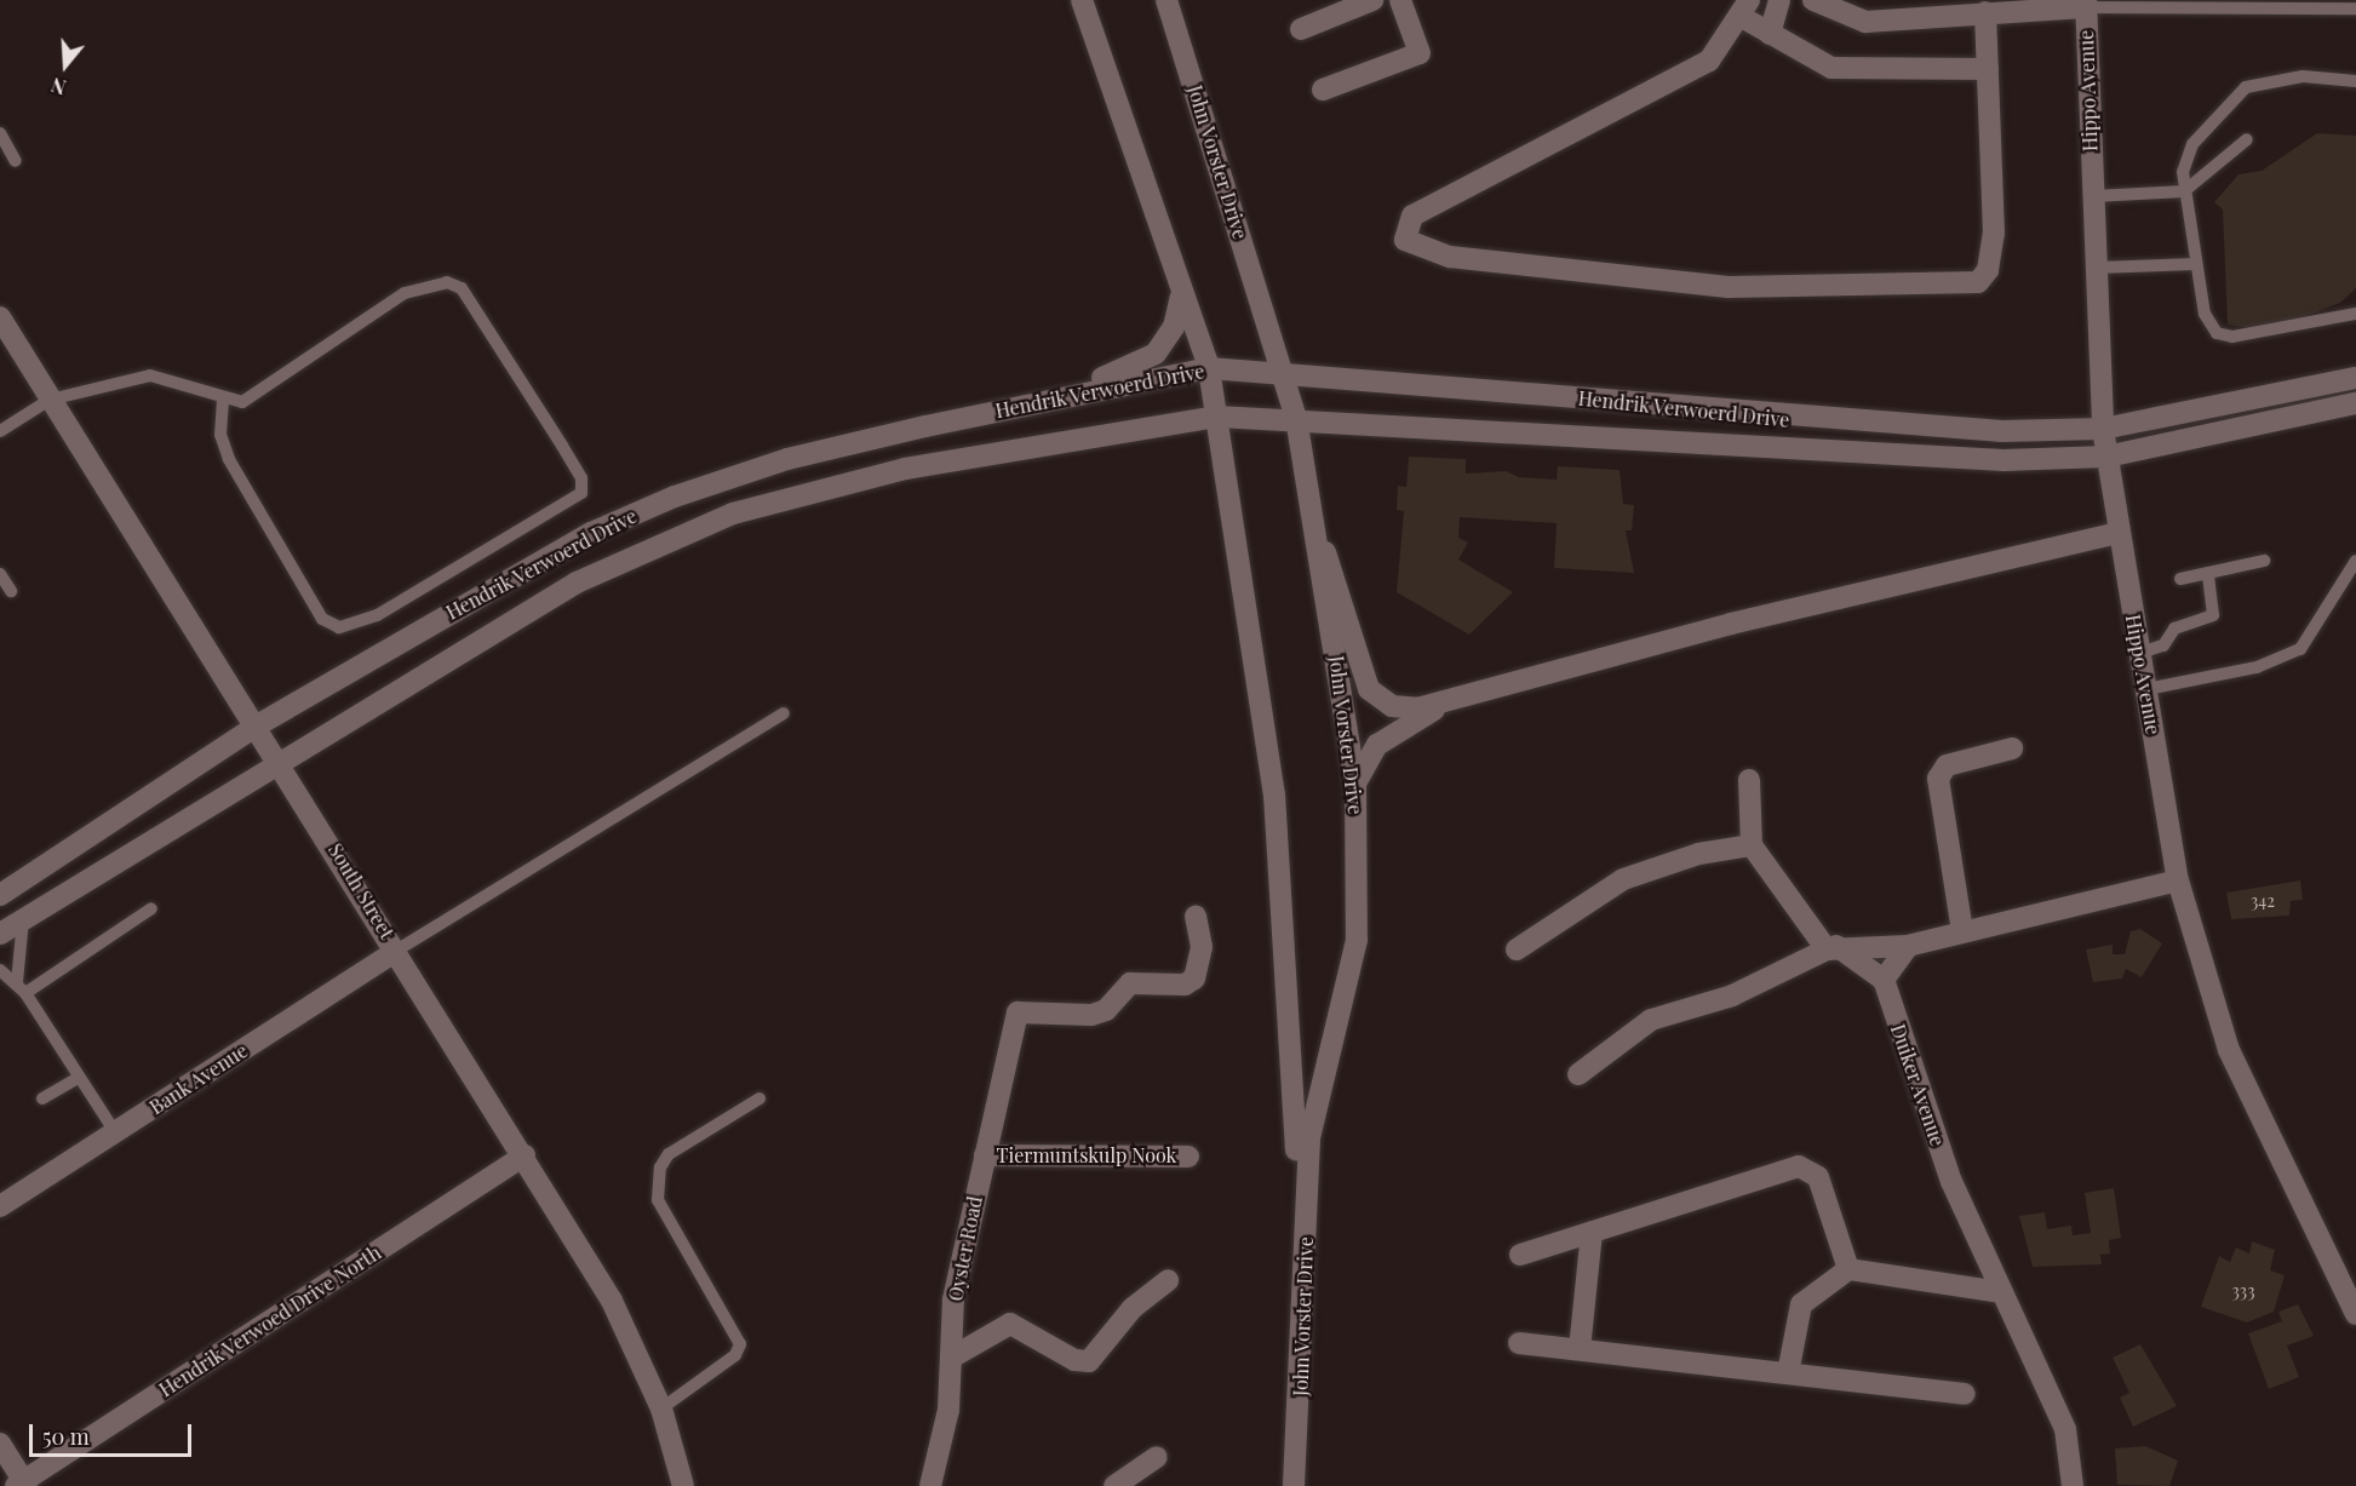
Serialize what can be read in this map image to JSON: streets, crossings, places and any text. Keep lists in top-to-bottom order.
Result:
{
  "streets": {
    "street": [
      "Hippo Avenue",
      "John Vorster Drive",
      "Hendrik Verwoerd Drive",
      "South Street",
      "Bank Avenue",
      "Duiker Avenue",
      "Tiermuntskulp Nook",
      "Oyster Road",
      "Hendrik Verwoed Drive North"
    ]
  },
  "crossings": [
    ["Hippo Avenue", "Hendrik Verwoerd Drive"],
    ["John Vorster Drive", "Hendrik Verwoerd Drive"],
    ["Hendrik Verwoerd Drive", "South Street"],
    ["South Street", "Bank Avenue"],
    ["South Street", "Hendrik Verwoed Drive North"],
    ["Tiermuntskulp Nook", "Oyster Road"]
  ],
  "house_numbers": ["342", "333"],
  "scale_bar": "50 m",
  "north": "bottom"
}
